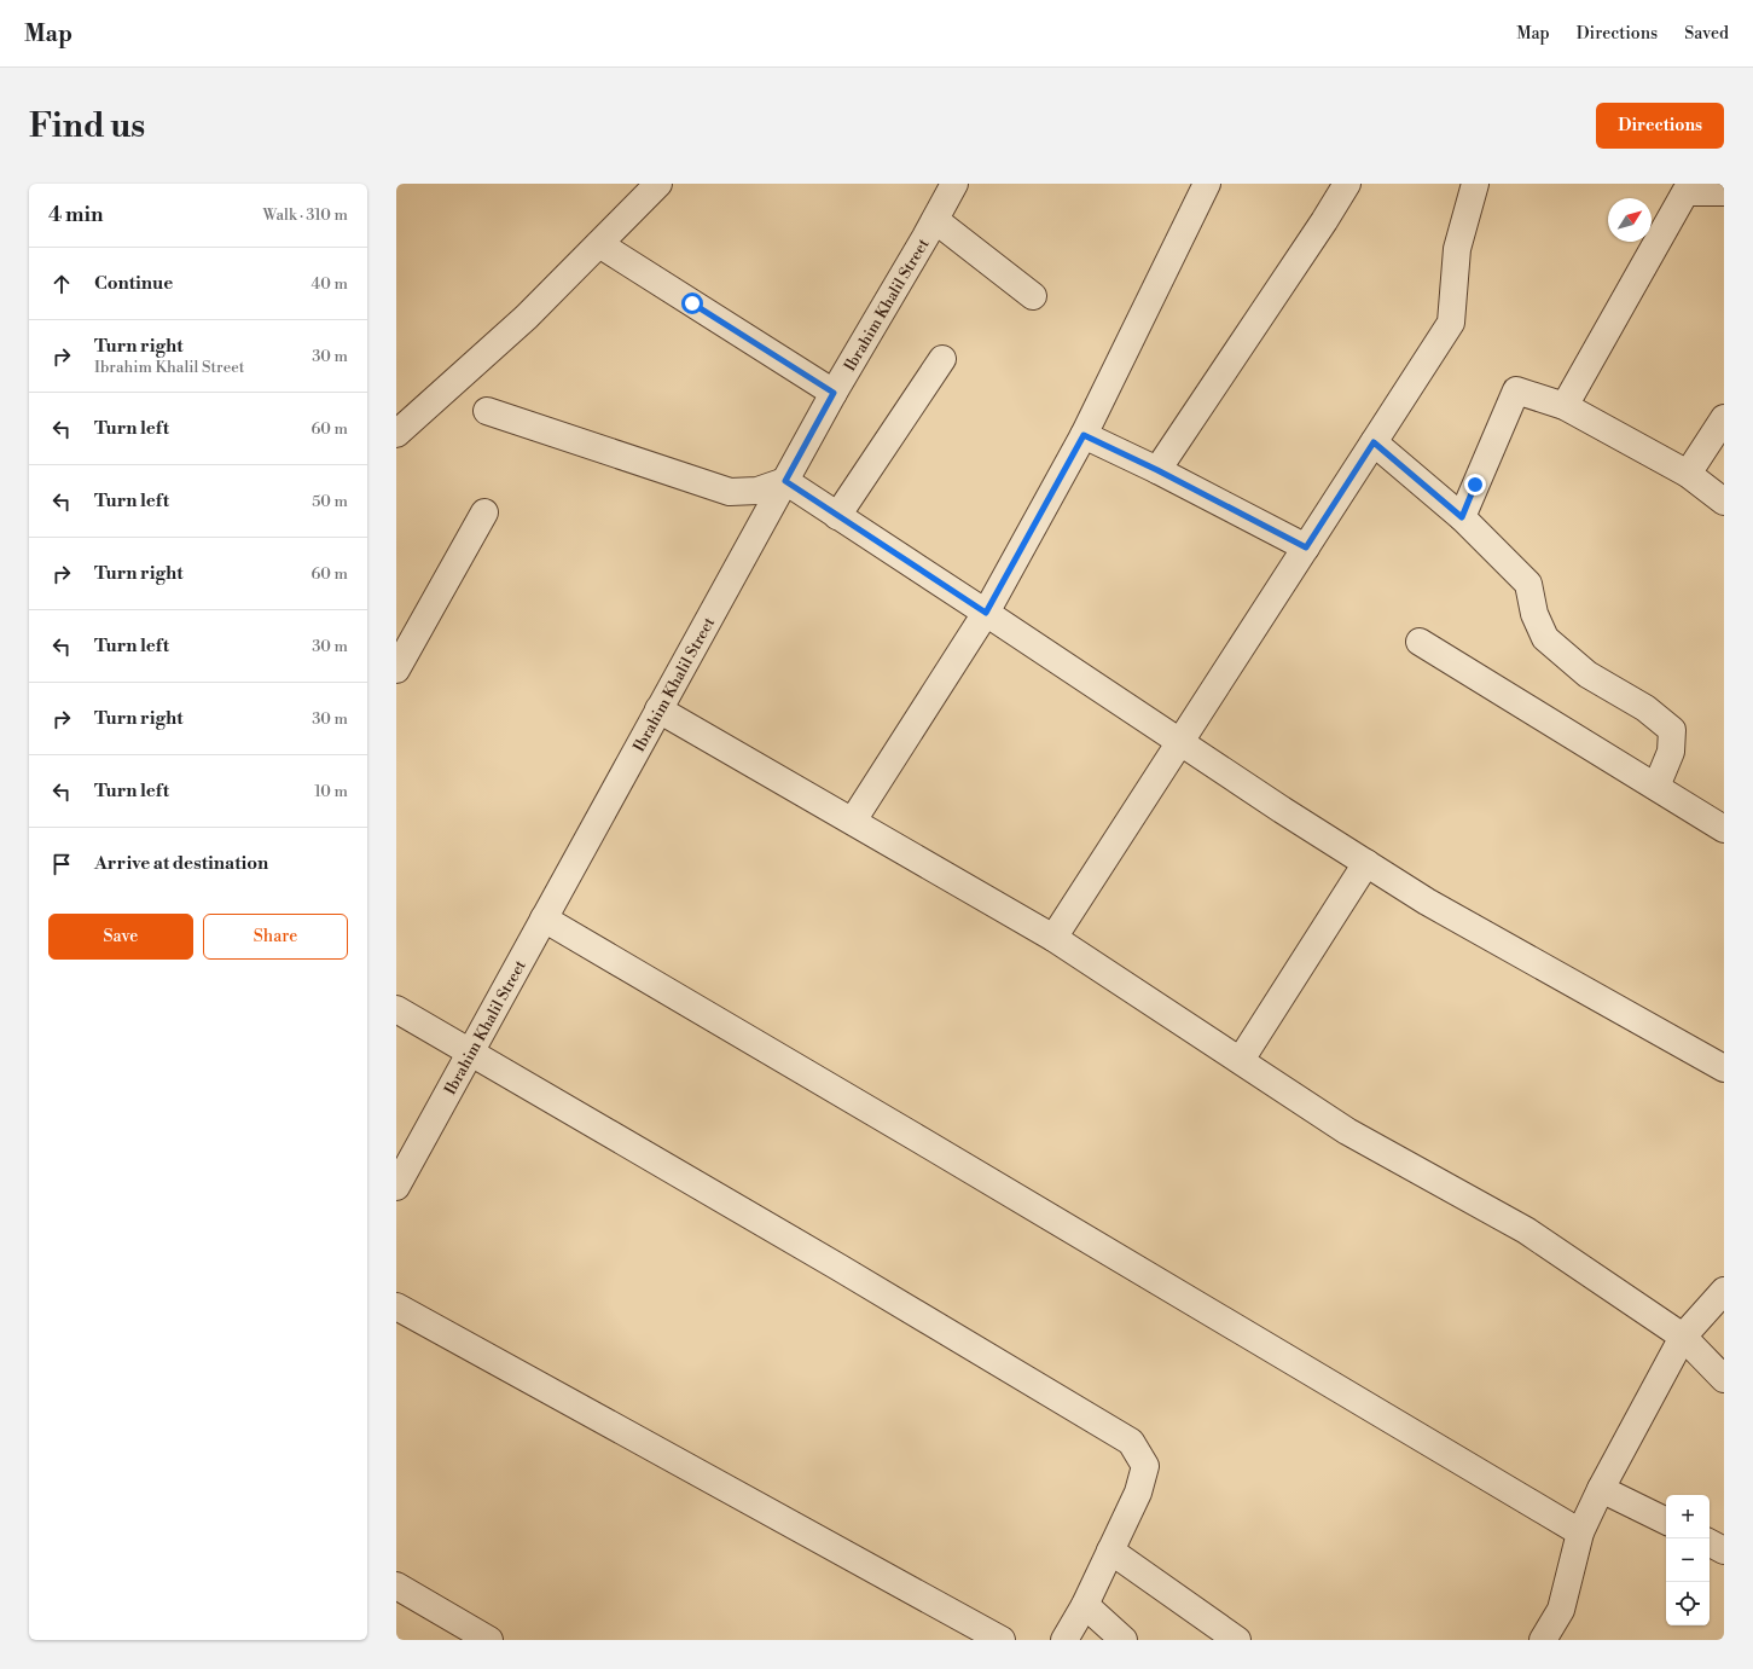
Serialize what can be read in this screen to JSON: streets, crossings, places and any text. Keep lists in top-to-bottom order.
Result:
{
  "streets": {
    "street": ["Ibrahim Khalil Street"]
  },
  "north": "top right",
  "page": {
    "header": "Map",
    "nav": ["Map", "Directions", "Saved"],
    "buttons": [
      "Directions",
      ["Save", "Share"]
    ],
    "title": "Find us",
    "heading": ["4 min", "Walk · 310 m"],
    "list": [
      ["Continue", "40 m"],
      ["Turn right", "Ibrahim Khalil Street", "30 m"],
      ["Turn left", "60 m"],
      ["Turn left", "50 m"],
      ["Turn right", "60 m"],
      ["Turn left", "30 m"],
      ["Turn right", "30 m"],
      ["Turn left", "10 m"],
      "Arrive at destination"
    ],
    "map_buttons": ["+", "−"]
  }
}
